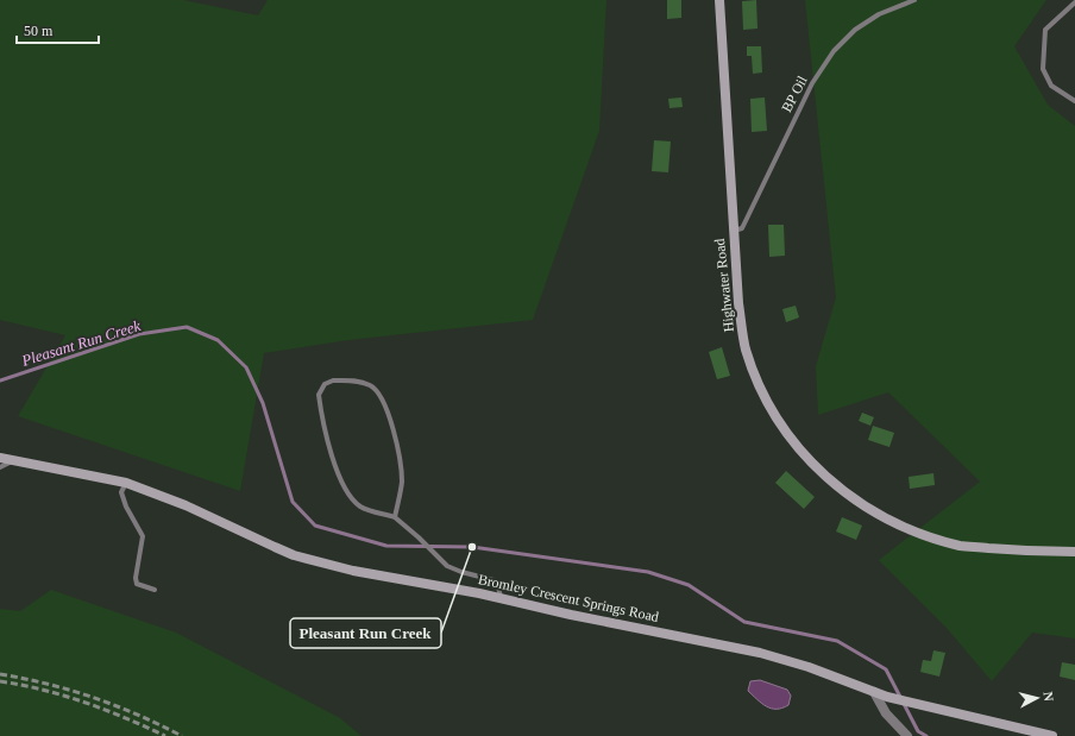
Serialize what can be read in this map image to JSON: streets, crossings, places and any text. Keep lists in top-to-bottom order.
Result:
{
  "streets": {
    "street": ["Highwater Road", "Bromley Crescent Springs Road"],
    "lane": ["BP Oil"]
  },
  "crossings": [
    ["BP Oil", "Highwater Road"]
  ],
  "water": ["Pleasant Run Creek"],
  "places": ["Pleasant Run Creek"],
  "scale_bar": "50 m",
  "north": "right"
}
